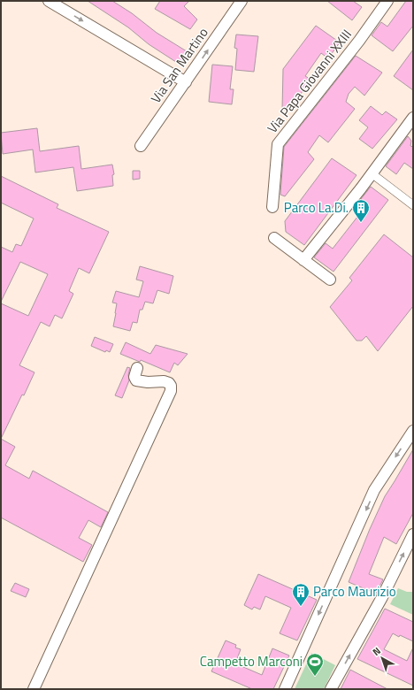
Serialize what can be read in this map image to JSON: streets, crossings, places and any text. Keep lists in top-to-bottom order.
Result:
{
  "streets": {
    "street": ["Via San Martino", "Via Papa Giovanni XXIII"]
  },
  "one_way": ["Via San Martino"],
  "places": {
    "building": ["Parco La.Di.", "Parco Maurizio"],
    "sports": ["Campetto Marconi"]
  },
  "north": "top left"
}
